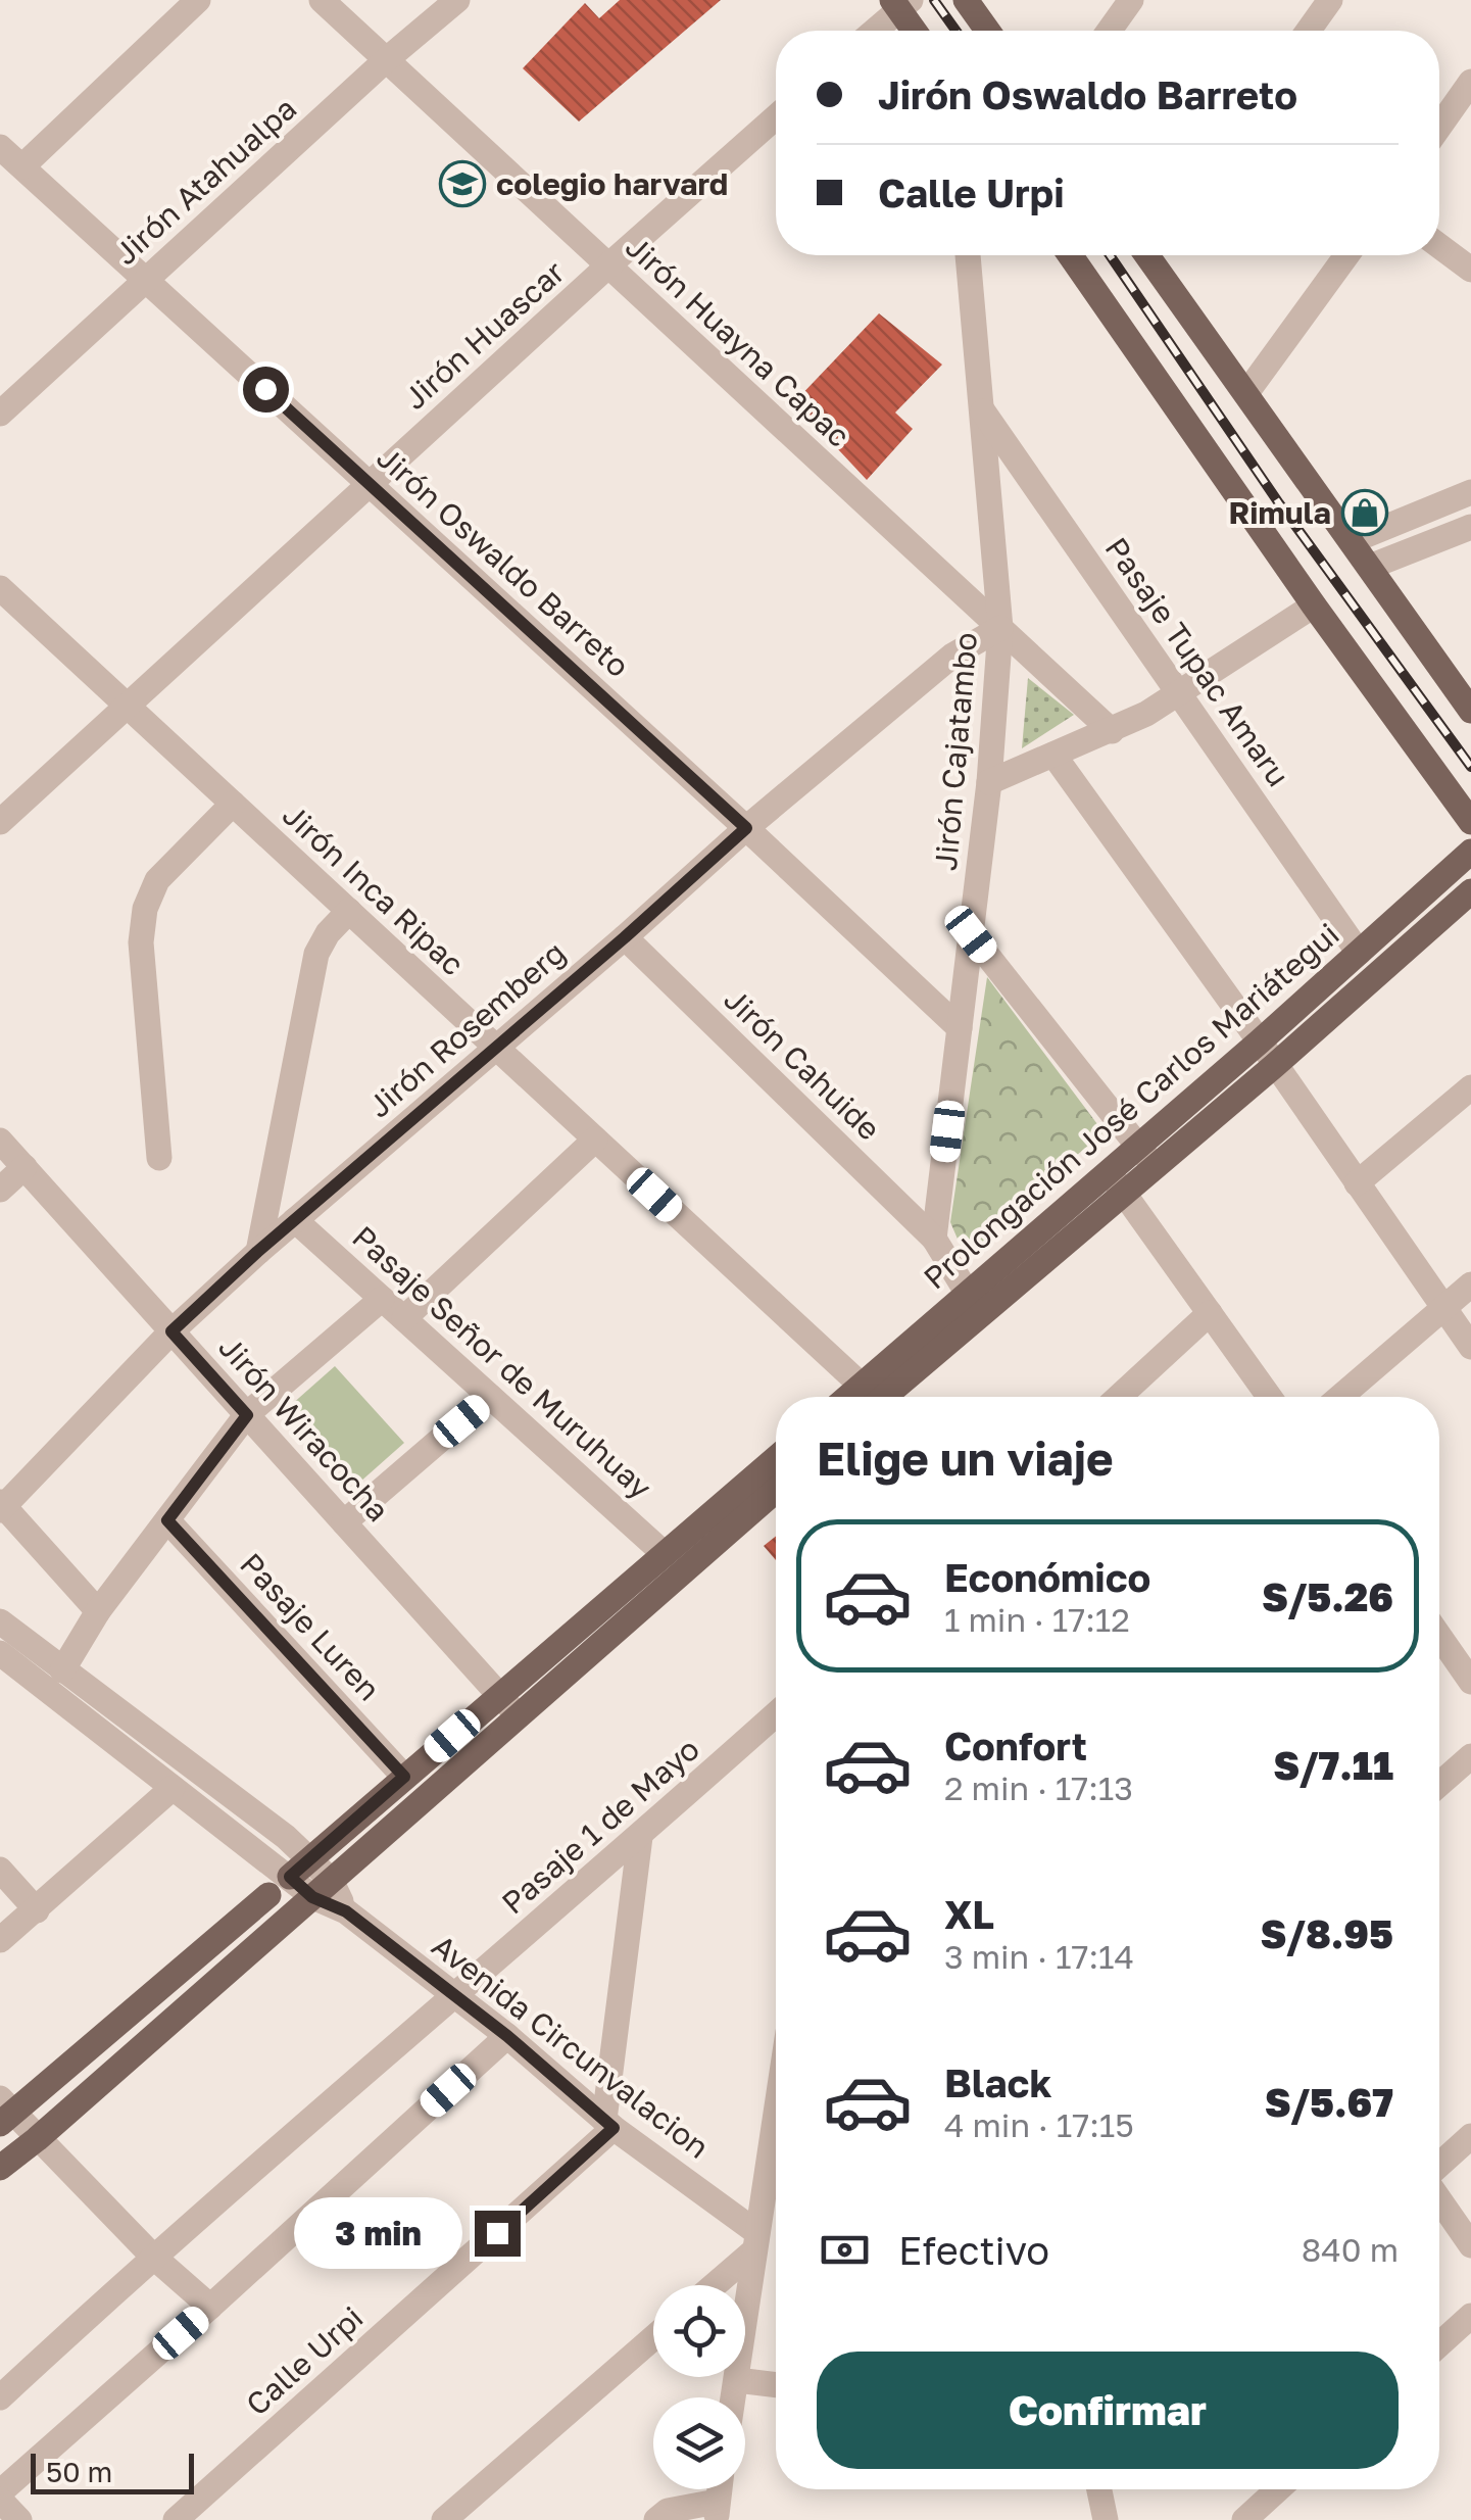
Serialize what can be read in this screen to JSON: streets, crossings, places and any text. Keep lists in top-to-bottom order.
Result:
{
  "streets": {
    "main road": ["Prolongación José Carlos Mariátegui"],
    "street": [
      "Jirón Atahualpa",
      "Jirón Huascar",
      "Jirón Huayna Capac",
      "Jirón Oswaldo Barreto",
      "Pasaje Tupac Amaru",
      "Jirón Cajatambo",
      "Jirón Inca Ripac",
      "Jirón Rosemberg",
      "Jirón Cahuide",
      "Pasaje Señor de Muruhuay",
      "Jirón Wiracocha",
      "Pasaje Luren",
      "Pasaje 1 de Mayo",
      "Avenida Circunvalacion",
      "Calle Urpi"
    ]
  },
  "crossings": [
    ["Jirón Atahualpa", "Jirón Huayna Capac"],
    ["Jirón Atahualpa", "Jirón Oswaldo Barreto"],
    ["Jirón Huascar", "Jirón Huayna Capac"],
    ["Jirón Huascar", "Jirón Oswaldo Barreto"],
    ["Jirón Huascar", "Jirón Inca Ripac"],
    ["Jirón Huayna Capac", "Jirón Cajatambo"],
    ["Jirón Huayna Capac", "Jirón Rosemberg"],
    ["Jirón Oswaldo Barreto", "Jirón Cajatambo"],
    ["Jirón Oswaldo Barreto", "Jirón Rosemberg"],
    ["Pasaje Tupac Amaru", "Jirón Cajatambo"],
    ["Pasaje Tupac Amaru", "Prolongación José Carlos Mariátegui"],
    ["Jirón Cajatambo", "Jirón Rosemberg"],
    ["Jirón Cajatambo", "Jirón Cahuide"],
    ["Jirón Inca Ripac", "Jirón Rosemberg"],
    ["Jirón Rosemberg", "Jirón Cahuide"],
    ["Jirón Rosemberg", "Pasaje Señor de Muruhuay"],
    ["Jirón Rosemberg", "Jirón Wiracocha"],
    ["Pasaje 1 de Mayo", "Avenida Circunvalacion"],
    ["Avenida Circunvalacion", "Calle Urpi"]
  ],
  "places": {
    "school or university": ["colegio harvard"],
    "shop": ["Rimula"]
  },
  "scale_bar": "50 m",
  "page": {
    "banner": ["Jirón Oswaldo Barreto", "Calle Urpi"],
    "heading": "Elige un viaje",
    "list": [
      {
        "name": "Económico",
        "note": "1 min · 17:12",
        "value": "S/5.26"
      },
      {
        "name": "Confort",
        "note": "2 min · 17:13",
        "value": "S/7.11"
      },
      {
        "name": "XL",
        "note": "3 min · 17:14",
        "value": "S/8.95"
      },
      {
        "name": "Black",
        "note": "4 min · 17:15",
        "value": "S/5.67"
      }
    ],
    "pay": ["Efectivo", "840 m"],
    "bubble": "3 min",
    "buttons": "Confirmar",
    "scale": "50 m"
  }
}
